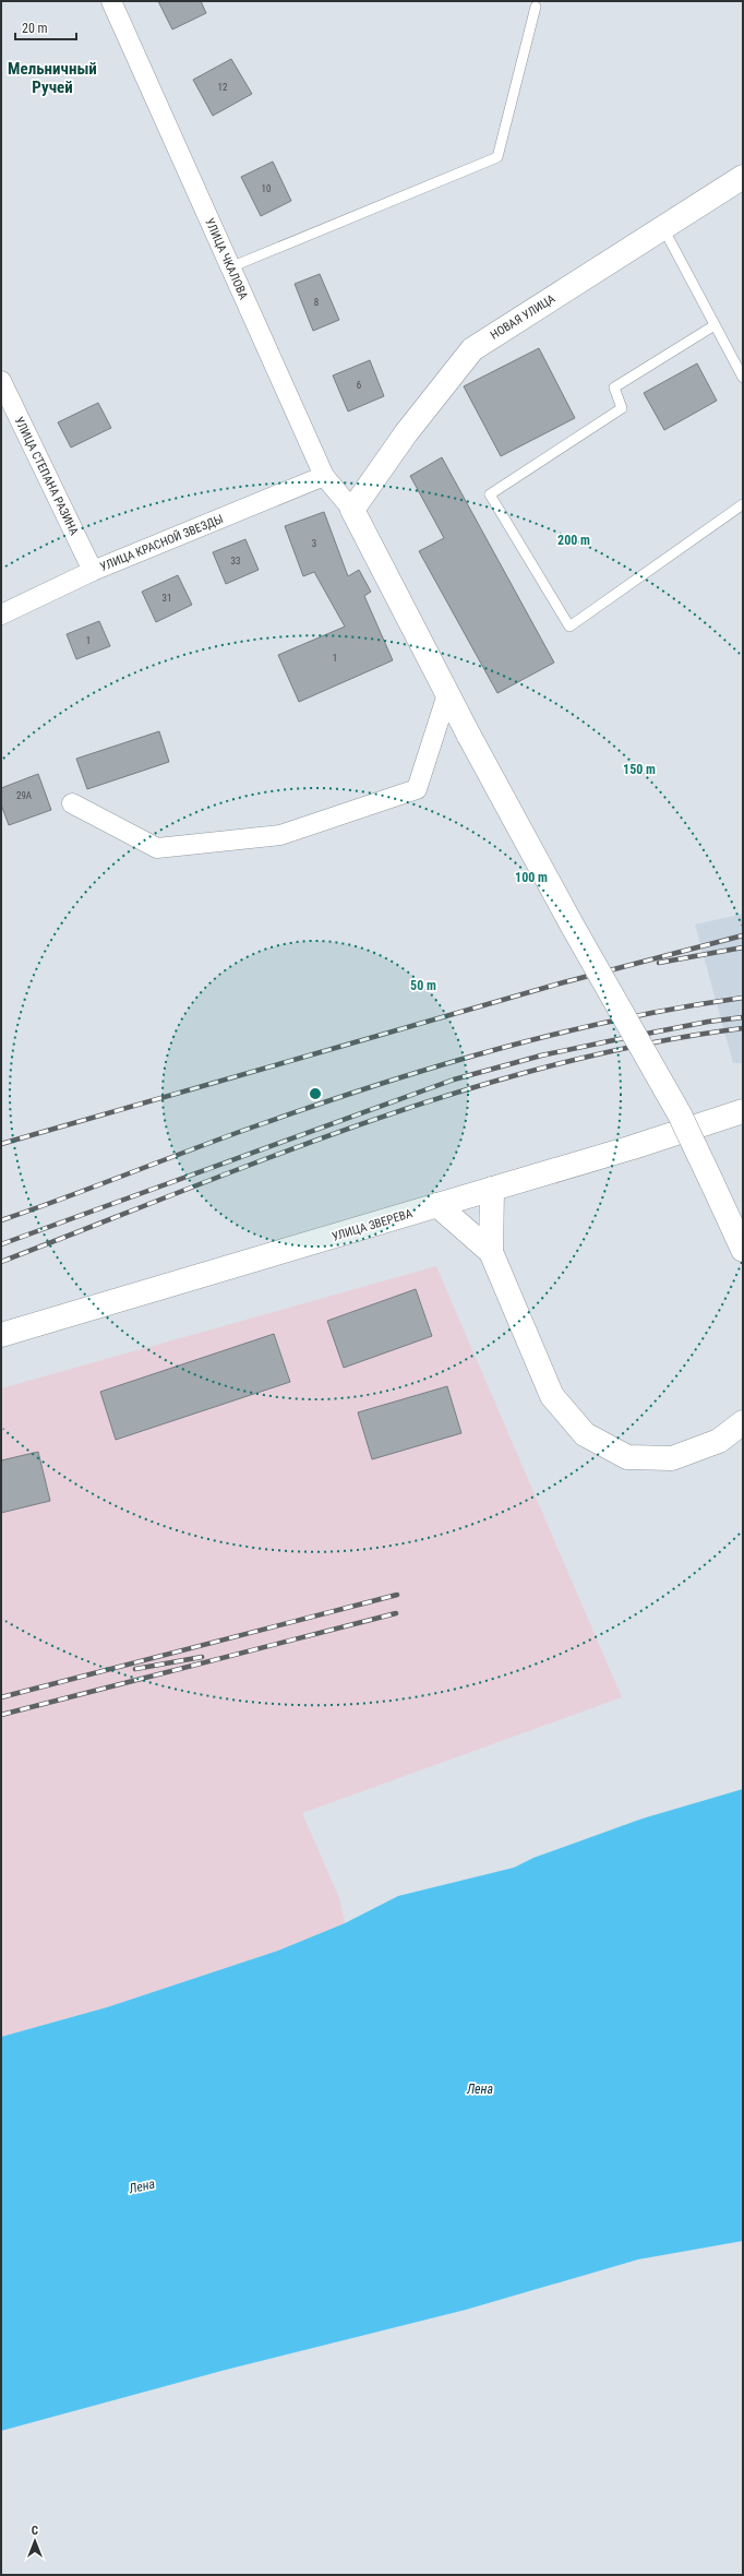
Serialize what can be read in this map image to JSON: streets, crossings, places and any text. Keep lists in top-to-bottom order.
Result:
{
  "streets": {
    "street": [
      "УЛИЦА ЧКАЛОВА",
      "НОВАЯ УЛИЦА",
      "УЛИЦА СТЕПАНА РАЗИНА",
      "УЛИЦА КРАСНОЙ ЗВЕЗДЫ",
      "УЛИЦА ЗВЕРЕВА"
    ]
  },
  "crossings": [
    ["УЛИЦА ЧКАЛОВА", "НОВАЯ УЛИЦА"],
    ["УЛИЦА ЧКАЛОВА", "УЛИЦА КРАСНОЙ ЗВЕЗДЫ"],
    ["УЛИЦА СТЕПАНА РАЗИНА", "УЛИЦА КРАСНОЙ ЗВЕЗДЫ"]
  ],
  "districts": ["Мельничный Ручей"],
  "water": ["Лена"],
  "house_numbers": [
    "12",
    "10",
    "8",
    "6",
    "3",
    "33",
    "31",
    "1",
    "1",
    "29А"
  ],
  "scale_bar": "20 m",
  "north": "top",
  "rings": [
    "200 m",
    "150 m",
    "100 m",
    "50 m"
  ]
}
